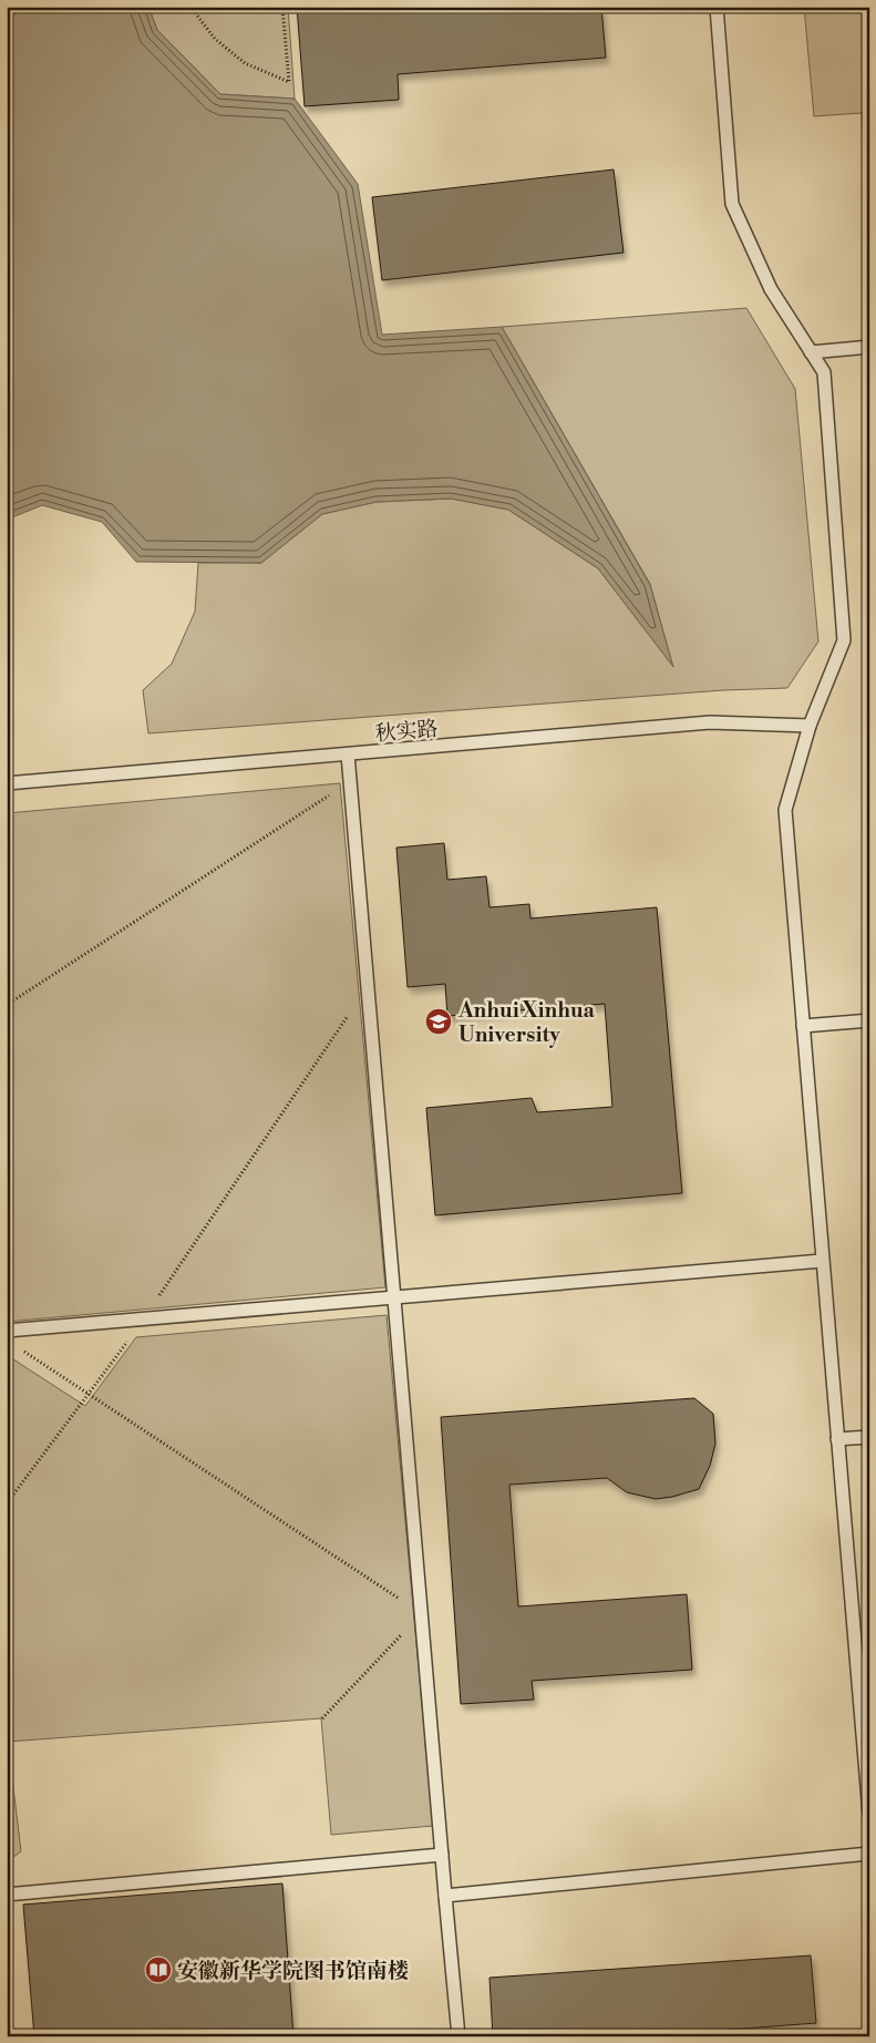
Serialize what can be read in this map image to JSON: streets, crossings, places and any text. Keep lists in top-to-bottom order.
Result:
{
  "streets": {
    "lane": ["秋实路"]
  },
  "places": {
    "school or university": ["Anhui Xinhua University"],
    "library": ["安徽新华学院图书馆南楼"]
  }
}
